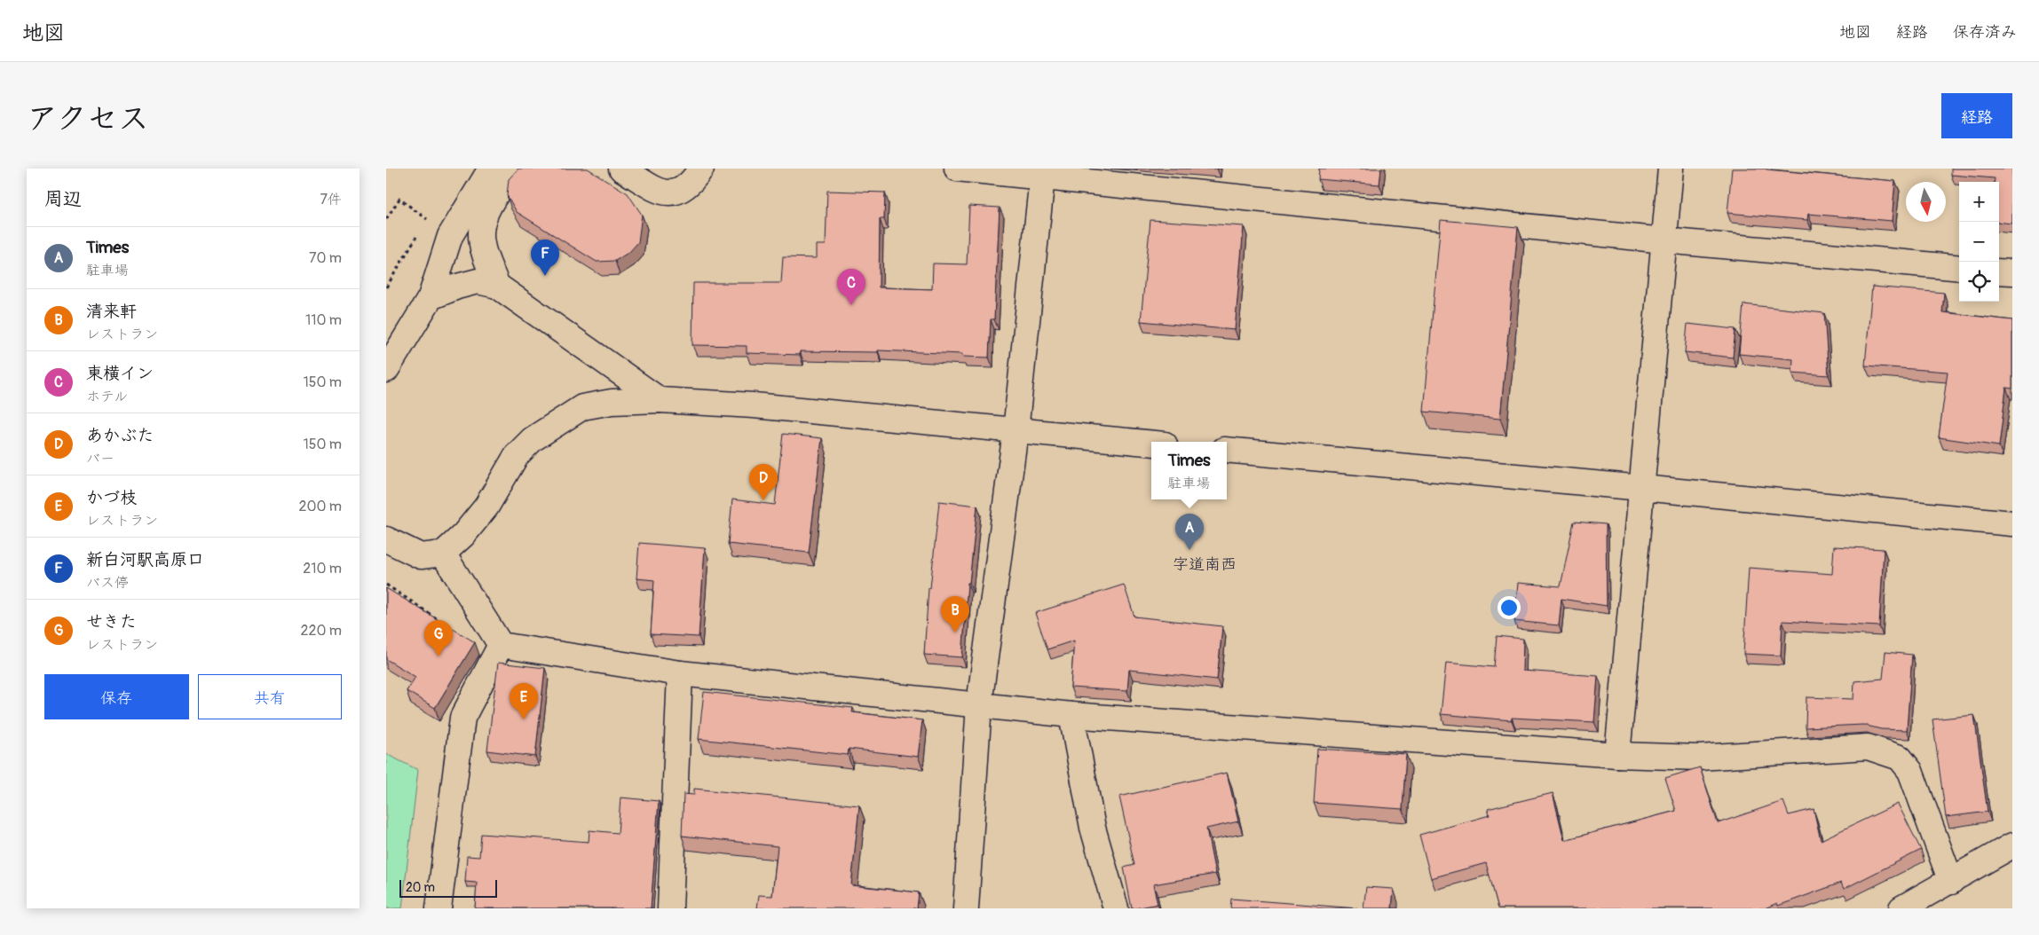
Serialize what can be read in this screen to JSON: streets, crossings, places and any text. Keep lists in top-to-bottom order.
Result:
{
  "districts": ["字道南西"],
  "scale_bar": "20 m",
  "north": "bottom",
  "page": {
    "header": "地図",
    "nav": ["地図", "経路", "保存済み"],
    "title": "アクセス",
    "buttons": [
      "経路",
      ["保存", "共有"]
    ],
    "heading": ["周辺", "7件"],
    "map_buttons": ["+", "−"],
    "list": [
      {
        "mark": "A",
        "name": "Times",
        "note": "駐車場",
        "value": "70 m"
      },
      {
        "mark": "B",
        "name": "清来軒",
        "note": "レストラン",
        "value": "110 m"
      },
      {
        "mark": "C",
        "name": "東横イン",
        "note": "ホテル",
        "value": "150 m"
      },
      {
        "mark": "D",
        "name": "あかぶた",
        "note": "バー",
        "value": "150 m"
      },
      {
        "mark": "E",
        "name": "かづ枝",
        "note": "レストラン",
        "value": "200 m"
      },
      {
        "mark": "F",
        "name": "新白河駅高原口",
        "note": "バス停",
        "value": "210 m"
      },
      {
        "mark": "G",
        "name": "せきた",
        "note": "レストラン",
        "value": "220 m"
      }
    ],
    "pins": [
      "F",
      "C",
      "D",
      "A",
      "B",
      "G",
      "E"
    ],
    "popup": ["Times", "駐車場"],
    "scale": "20 m"
  }
}
